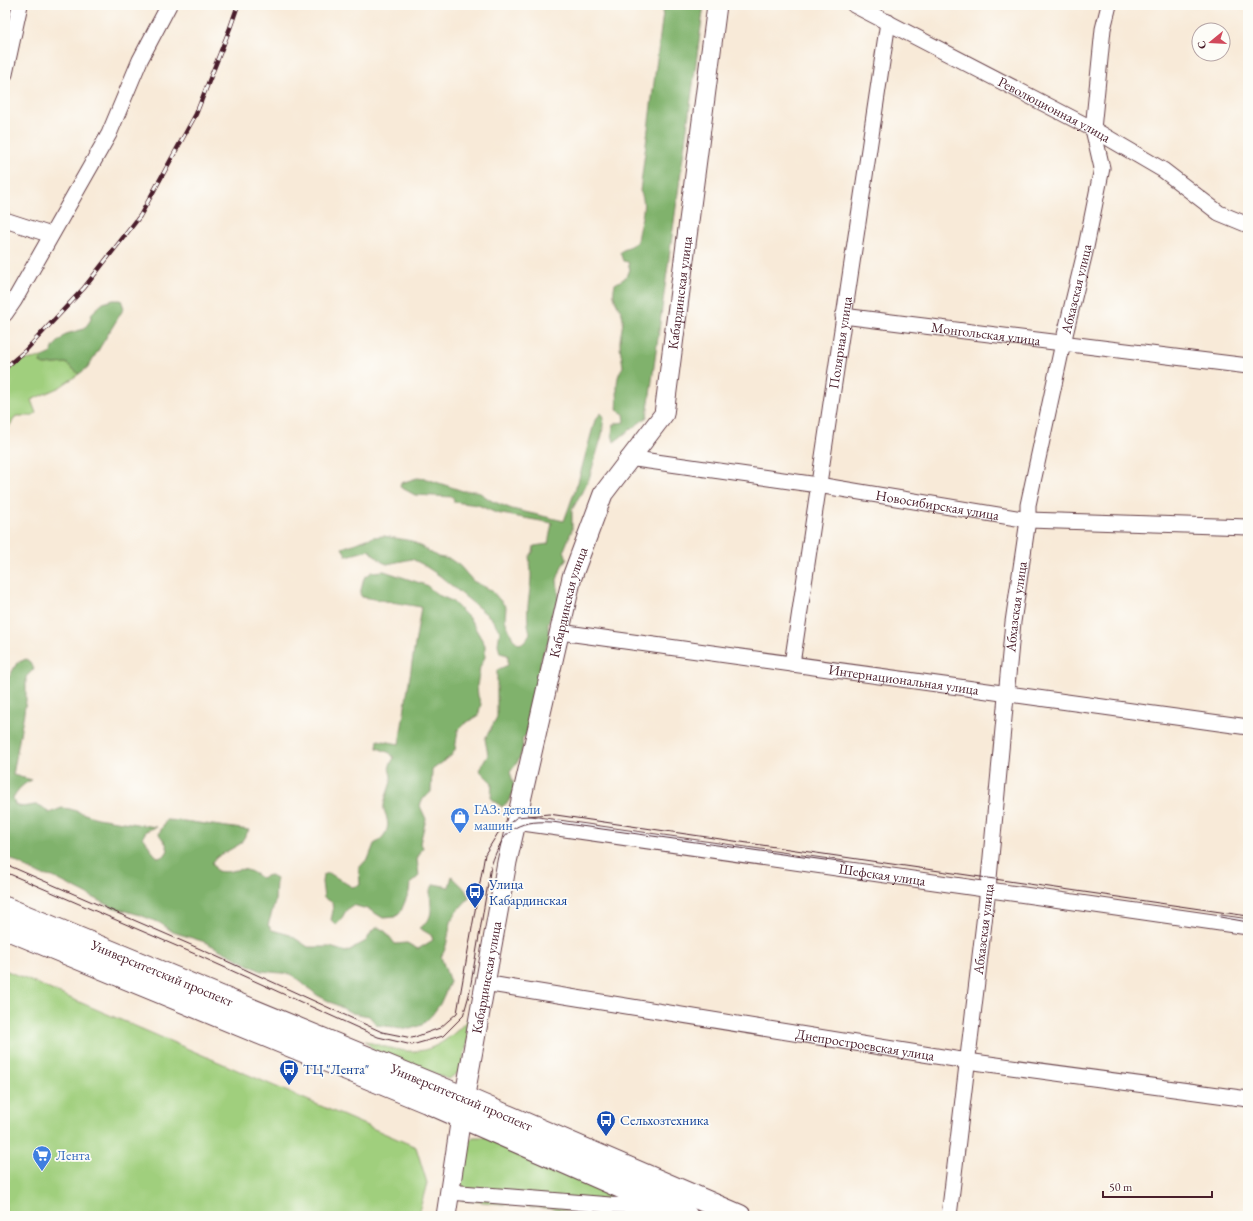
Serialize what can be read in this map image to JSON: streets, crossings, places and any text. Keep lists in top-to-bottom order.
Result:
{
  "streets": {
    "highway": ["Университетский проспект"],
    "street": [
      "Революционная улица",
      "Абхазская улица",
      "Кабардинская улица",
      "Монгольская улица",
      "Полярная улица",
      "Новосибирская улица",
      "Интернациональная улица",
      "Шефская улица",
      "Днепростроевская улица"
    ]
  },
  "crossings": [
    ["Революционная улица", "Абхазская улица"],
    ["Революционная улица", "Полярная улица"],
    ["Абхазская улица", "Монгольская улица"],
    ["Абхазская улица", "Новосибирская улица"],
    ["Абхазская улица", "Интернациональная улица"],
    ["Абхазская улица", "Шефская улица"],
    ["Абхазская улица", "Днепростроевская улица"],
    ["Кабардинская улица", "Новосибирская улица"],
    ["Кабардинская улица", "Интернациональная улица"],
    ["Кабардинская улица", "Шефская улица"],
    ["Кабардинская улица", "Университетский проспект"],
    ["Кабардинская улица", "Днепростроевская улица"],
    ["Монгольская улица", "Полярная улица"],
    ["Полярная улица", "Новосибирская улица"],
    ["Полярная улица", "Интернациональная улица"]
  ],
  "places": {
    "shop": ["ГАЗ: детали машин"],
    "bus stop": ["Улица Кабардинская", "ТЦ \"Лента\"", "Сельхозтехника"],
    "supermarket": ["Лента"]
  },
  "scale_bar": "50 m",
  "north": "left"
}
